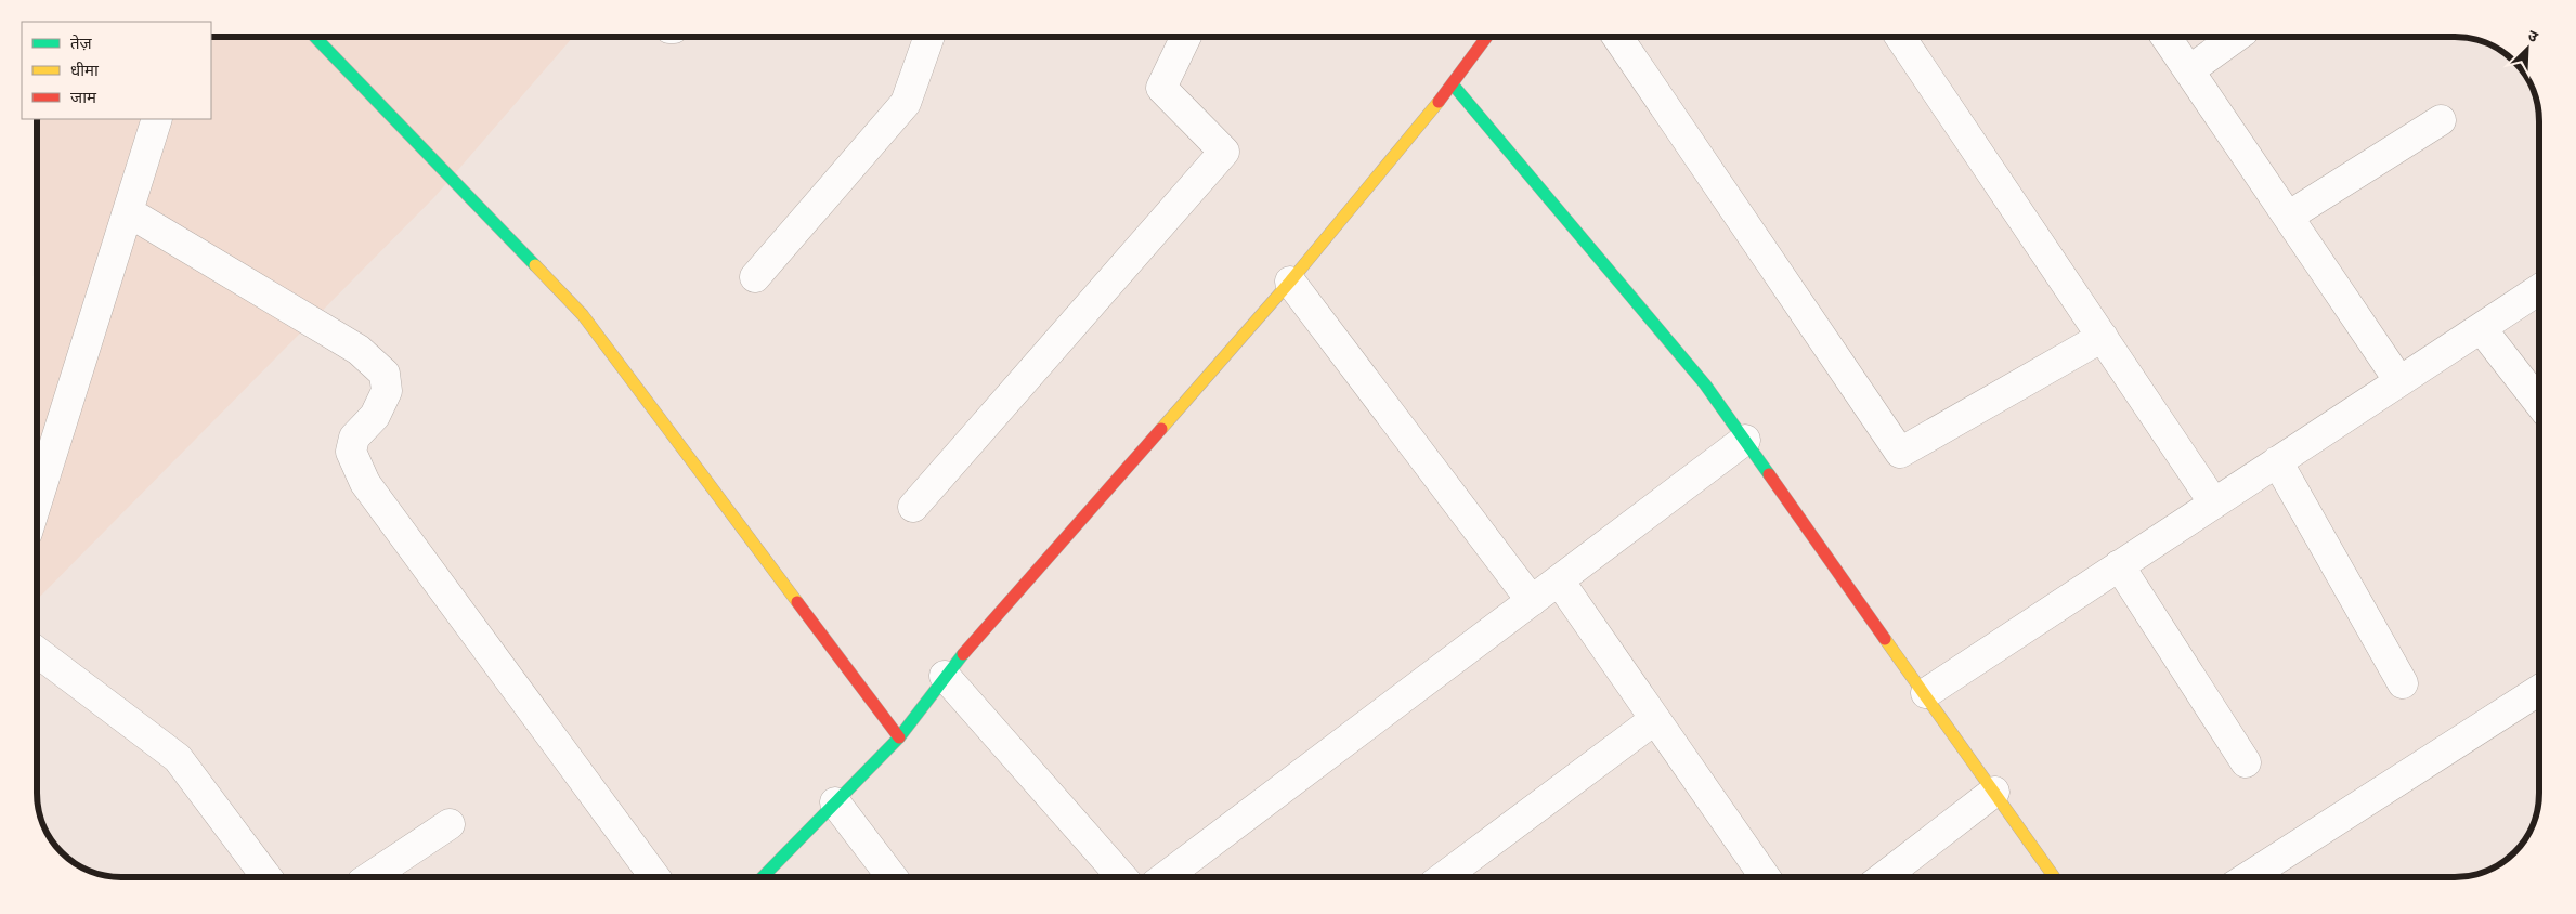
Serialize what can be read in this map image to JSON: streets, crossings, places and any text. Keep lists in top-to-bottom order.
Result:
{
  "legend": ["तेज़", "धीमा", "जाम"],
  "north": "top right"
}
